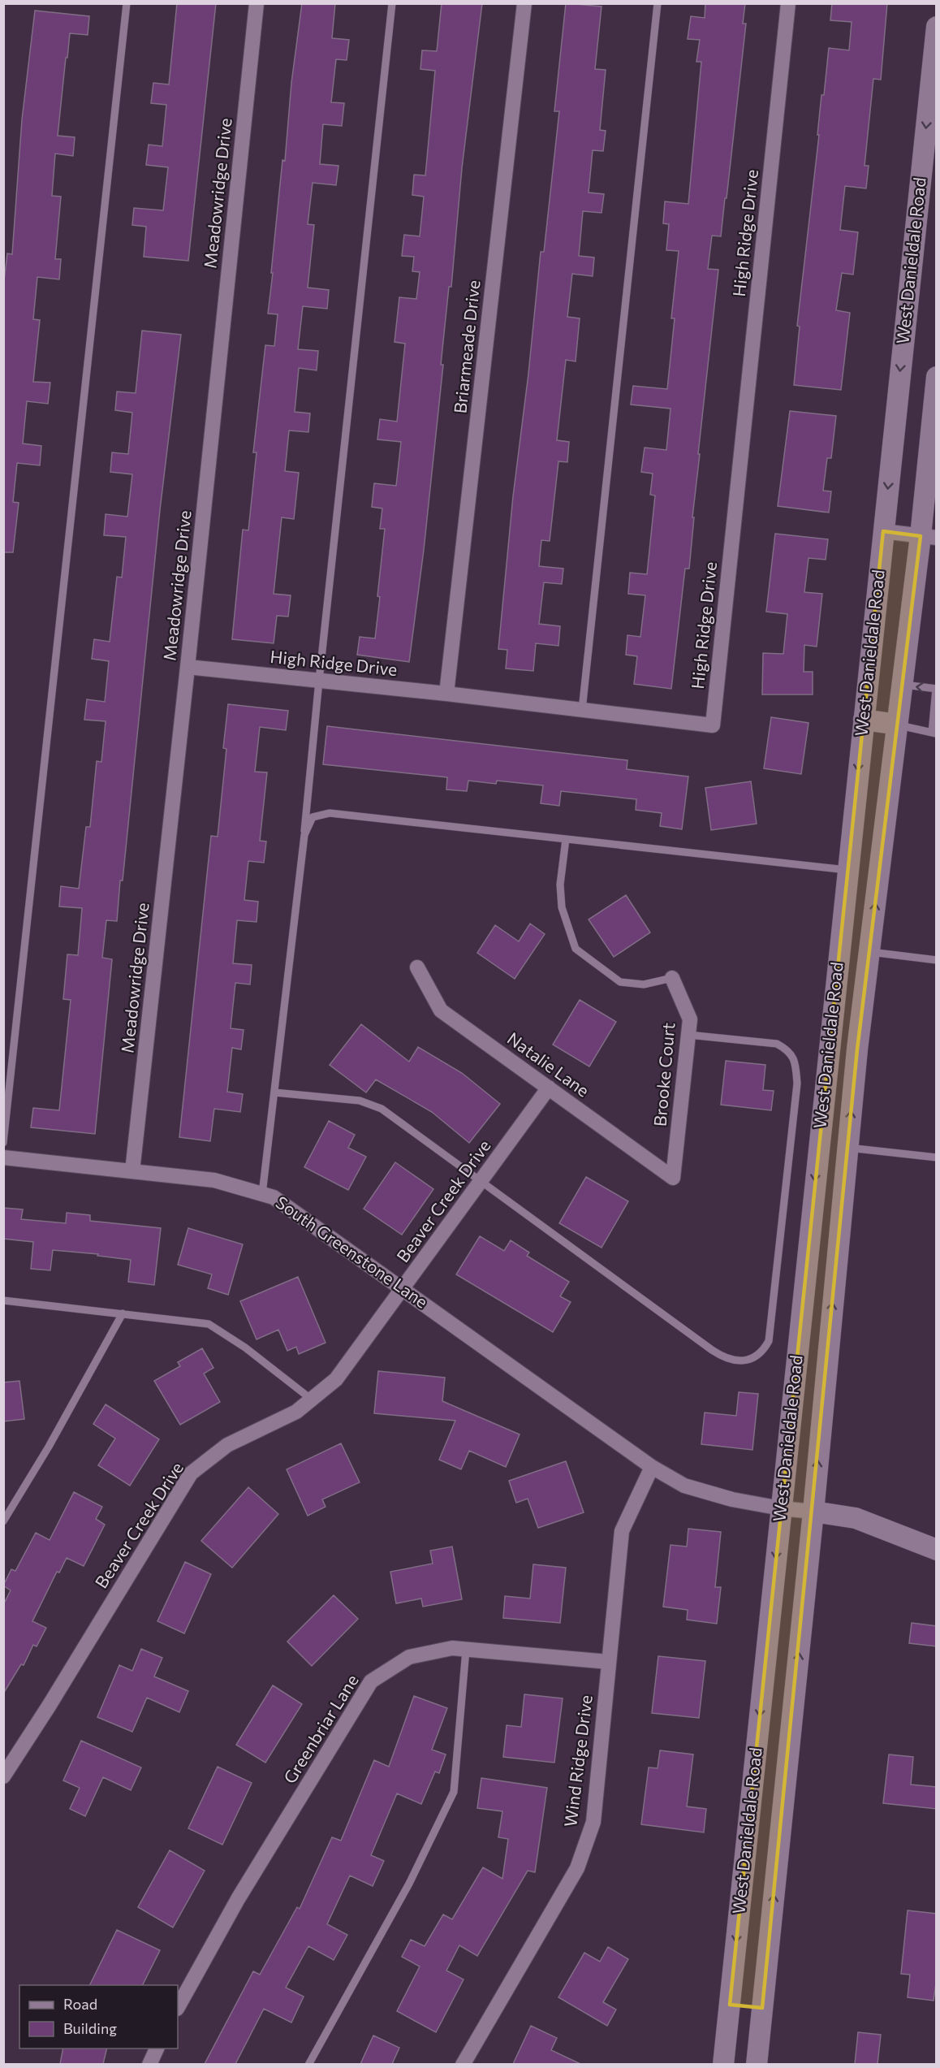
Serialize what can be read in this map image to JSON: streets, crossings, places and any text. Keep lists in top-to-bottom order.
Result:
{
  "streets": {
    "main road": ["West Danieldale Road"],
    "street": [
      "Meadowridge Drive",
      "High Ridge Drive",
      "Briarmeade Drive",
      "Natalie Lane",
      "Brooke Court",
      "Beaver Creek Drive",
      "South Greenstone Lane",
      "Greenbriar Lane",
      "Wind Ridge Drive"
    ]
  },
  "crossings": [
    ["Meadowridge Drive", "High Ridge Drive"],
    ["Meadowridge Drive", "South Greenstone Lane"],
    ["High Ridge Drive", "Briarmeade Drive"],
    ["West Danieldale Road", "South Greenstone Lane"],
    ["Natalie Lane", "Brooke Court"],
    ["Natalie Lane", "Beaver Creek Drive"],
    ["Beaver Creek Drive", "South Greenstone Lane"],
    ["South Greenstone Lane", "Wind Ridge Drive"],
    ["Greenbriar Lane", "Wind Ridge Drive"]
  ],
  "legend": ["Road", "Building"]
}
